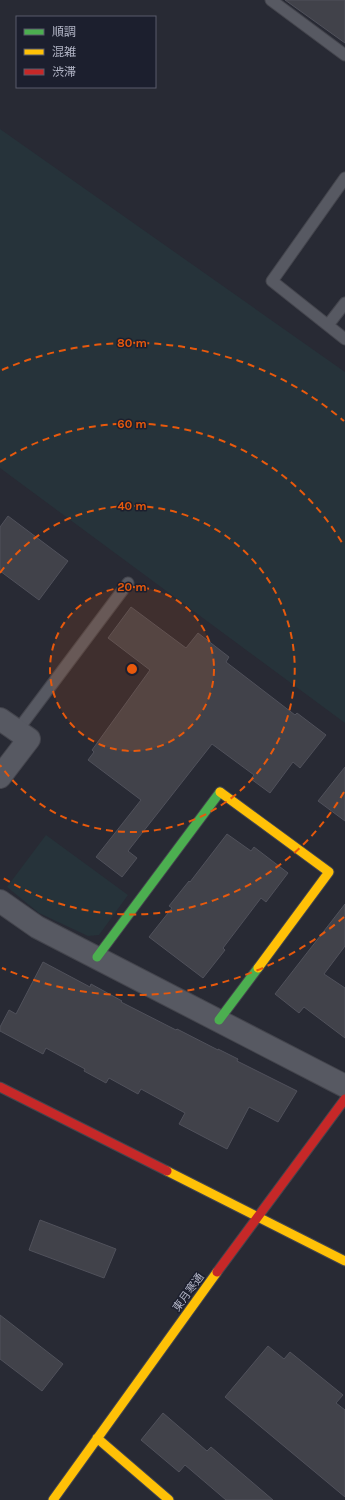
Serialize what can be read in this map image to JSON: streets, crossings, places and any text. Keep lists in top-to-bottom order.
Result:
{
  "streets": {
    "street": ["東月寒通"]
  },
  "legend": ["順調", "混雑", "渋滞"],
  "rings": [
    "80 m",
    "60 m",
    "40 m",
    "20 m"
  ]
}
